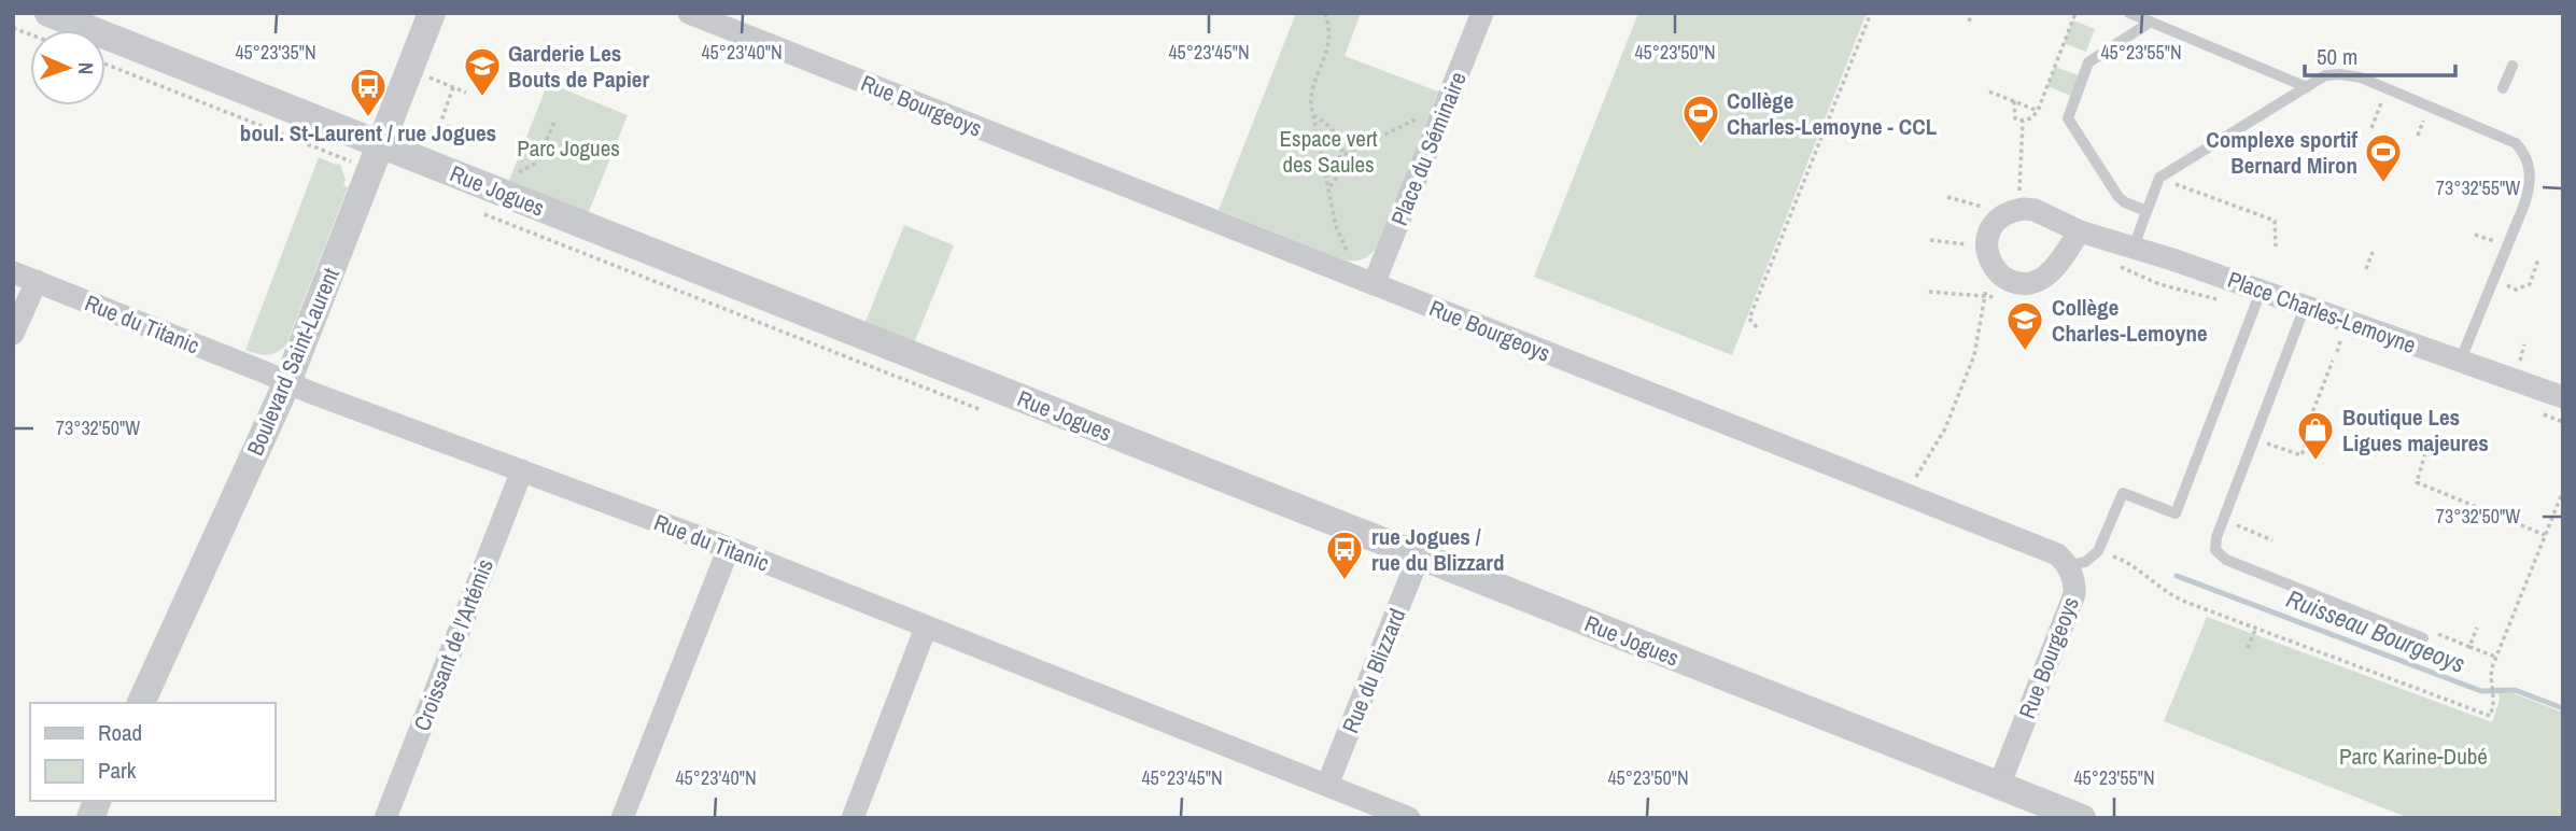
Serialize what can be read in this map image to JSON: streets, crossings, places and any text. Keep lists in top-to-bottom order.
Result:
{
  "streets": {
    "street": [
      "Rue Bourgeoys",
      "Place du Séminaire",
      "Rue Jogues",
      "Place Charles-Lemoyne",
      "Rue du Titanic",
      "Boulevard Saint-Laurent",
      "Croissant de l'Artémis",
      "Rue du Blizzard"
    ]
  },
  "crossings": [
    ["Rue Bourgeoys", "Place du Séminaire"],
    ["Rue Bourgeoys", "Rue Jogues"],
    ["Rue Jogues", "Boulevard Saint-Laurent"],
    ["Rue Jogues", "Rue du Blizzard"],
    ["Rue du Titanic", "Boulevard Saint-Laurent"],
    ["Rue du Titanic", "Croissant de l'Artémis"],
    ["Rue du Titanic", "Rue du Blizzard"]
  ],
  "water": ["Ruisseau Bourgeoys"],
  "parks": ["Espace vert des Saules", "Parc Jogues", "Parc Karine-Dubé"],
  "places": {
    "school or university": ["Garderie Les Bouts de Papier", "Collège Charles-Lemoyne"],
    "bus stop": ["boul. St-Laurent / rue Jogues", "rue Jogues / rue du Blizzard"],
    "sports": ["Collège Charles-Lemoyne - CCL", "Complexe sportif Bernard Miron"],
    "shop": ["Boutique Les Ligues majeures"]
  },
  "legend": ["Road", "Park"],
  "scale_bar": "50 m",
  "north": "right",
  "coordinates": [
    "45°23'35\"N",
    "45°23'40\"N",
    "45°23'45\"N",
    "45°23'50\"N",
    "45°23'55\"N",
    "73°32'55\"W",
    "73°32'50\"W"
  ]
}
